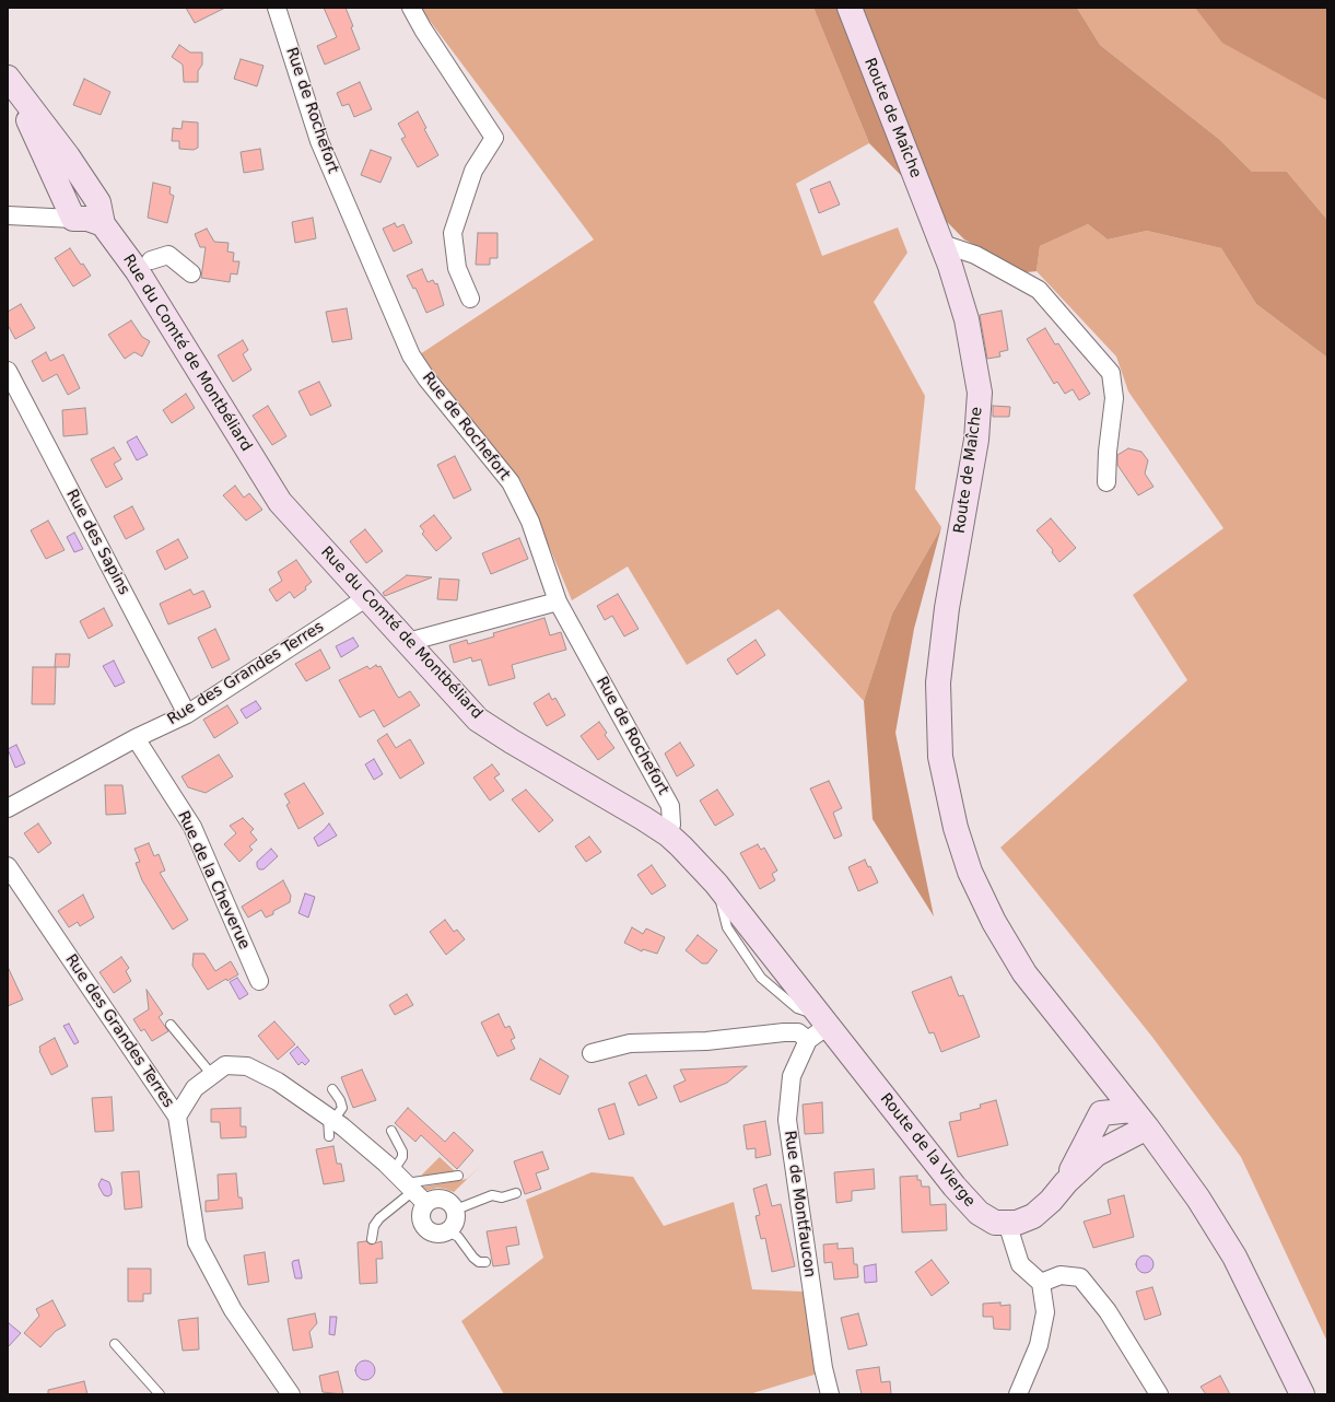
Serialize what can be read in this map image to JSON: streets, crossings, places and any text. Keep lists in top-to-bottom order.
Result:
{
  "streets": {
    "street": [
      "Rue de Rochefort",
      "Route de Maîche",
      "Rue du Comté de Montbéliard",
      "Rue des Sapins",
      "Rue des Grandes Terres",
      "Rue de la Cheverue",
      "Route de la Vierge",
      "Rue de Montfaucon"
    ]
  },
  "crossings": [
    ["Rue de Rochefort", "Rue du Comté de Montbéliard"],
    ["Rue du Comté de Montbéliard", "Rue des Grandes Terres"],
    ["Rue du Comté de Montbéliard", "Route de la Vierge"],
    ["Rue du Comté de Montbéliard", "Rue de Montfaucon"],
    ["Rue des Sapins", "Rue des Grandes Terres"],
    ["Rue des Grandes Terres", "Rue de la Cheverue"],
    ["Route de la Vierge", "Rue de Montfaucon"]
  ]
}
